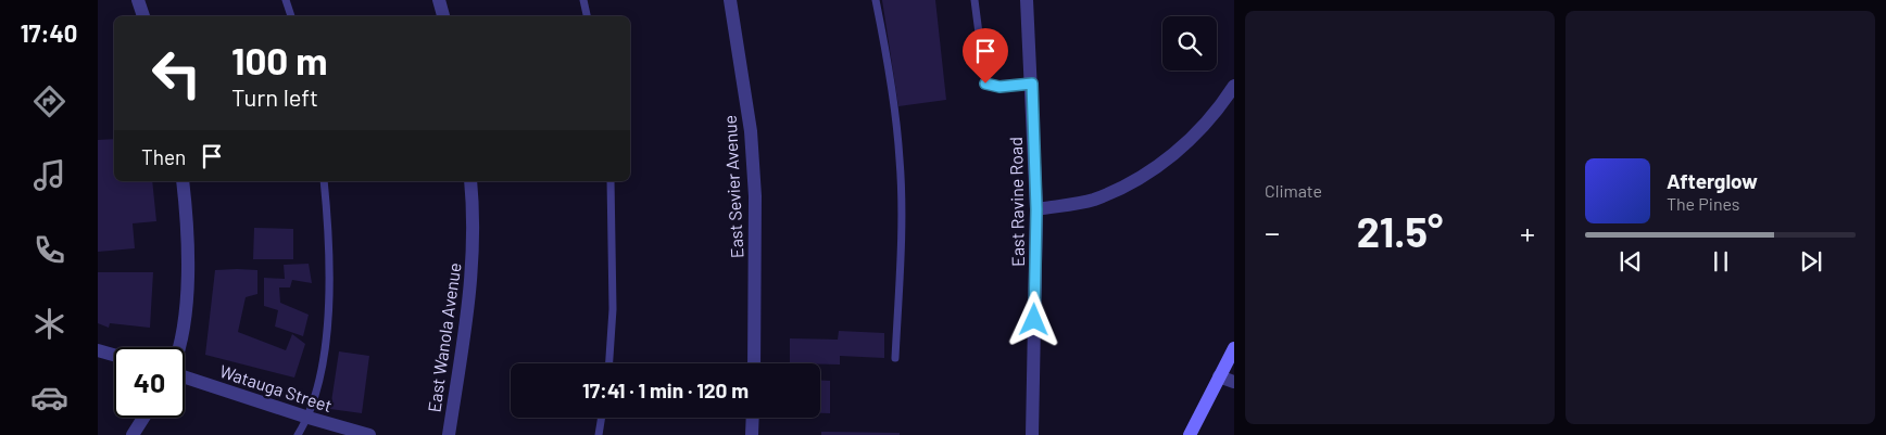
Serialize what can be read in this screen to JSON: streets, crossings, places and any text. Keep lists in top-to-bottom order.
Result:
{
  "streets": {
    "street": [
      "East Sevier Avenue",
      "East Ravine Road",
      "East Wanola Avenue",
      "Watauga Street"
    ]
  },
  "page": {
    "tabs": "17:40",
    "tile": "Climate",
    "turn": ["100 m", "Turn left"],
    "then": "Then",
    "song": ["Afterglow", "The Pines"],
    "heat": ["−", "21.5°", "+"],
    "limit": "40",
    "trip": "17:41 · 1 min · 120 m"
  }
}
